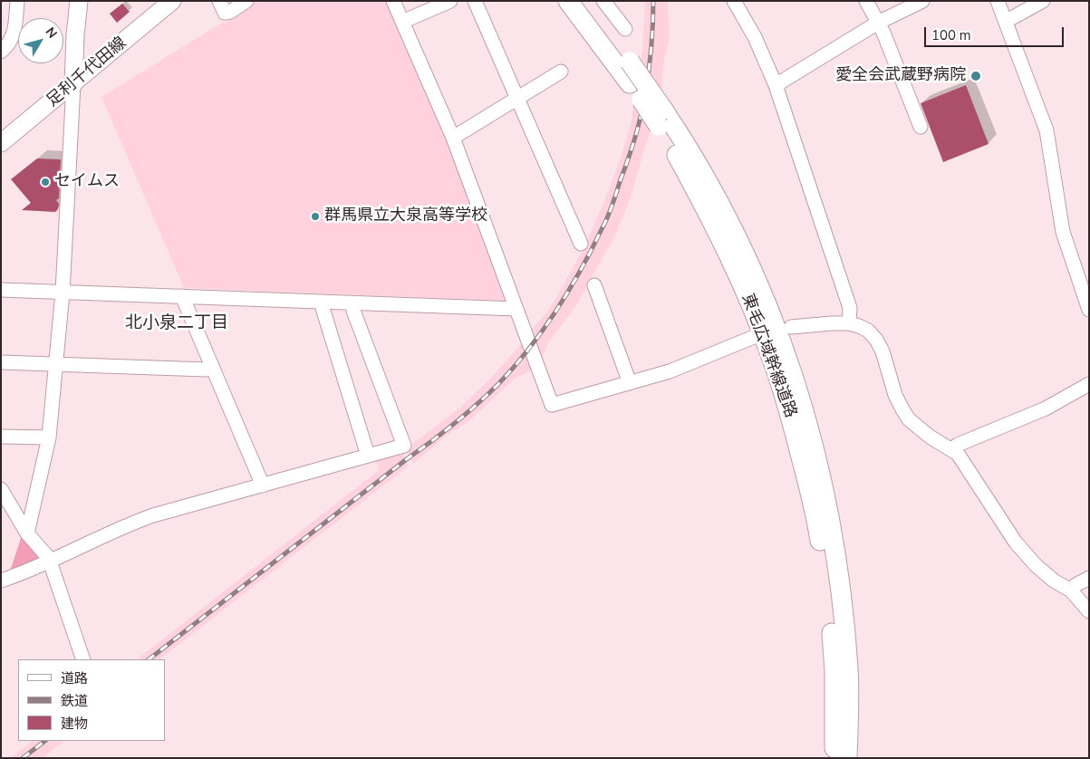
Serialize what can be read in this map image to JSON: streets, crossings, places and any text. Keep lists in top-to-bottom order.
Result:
{
  "streets": {
    "highway": ["東毛広域幹線道路"],
    "main road": ["足利千代田線"]
  },
  "districts": ["北小泉二丁目"],
  "places": ["愛全会武蔵野病院", "セイムス", "群馬県立大泉高等学校"],
  "legend": ["道路", "鉄道", "建物"],
  "scale_bar": "100 m",
  "north": "top right"
}
